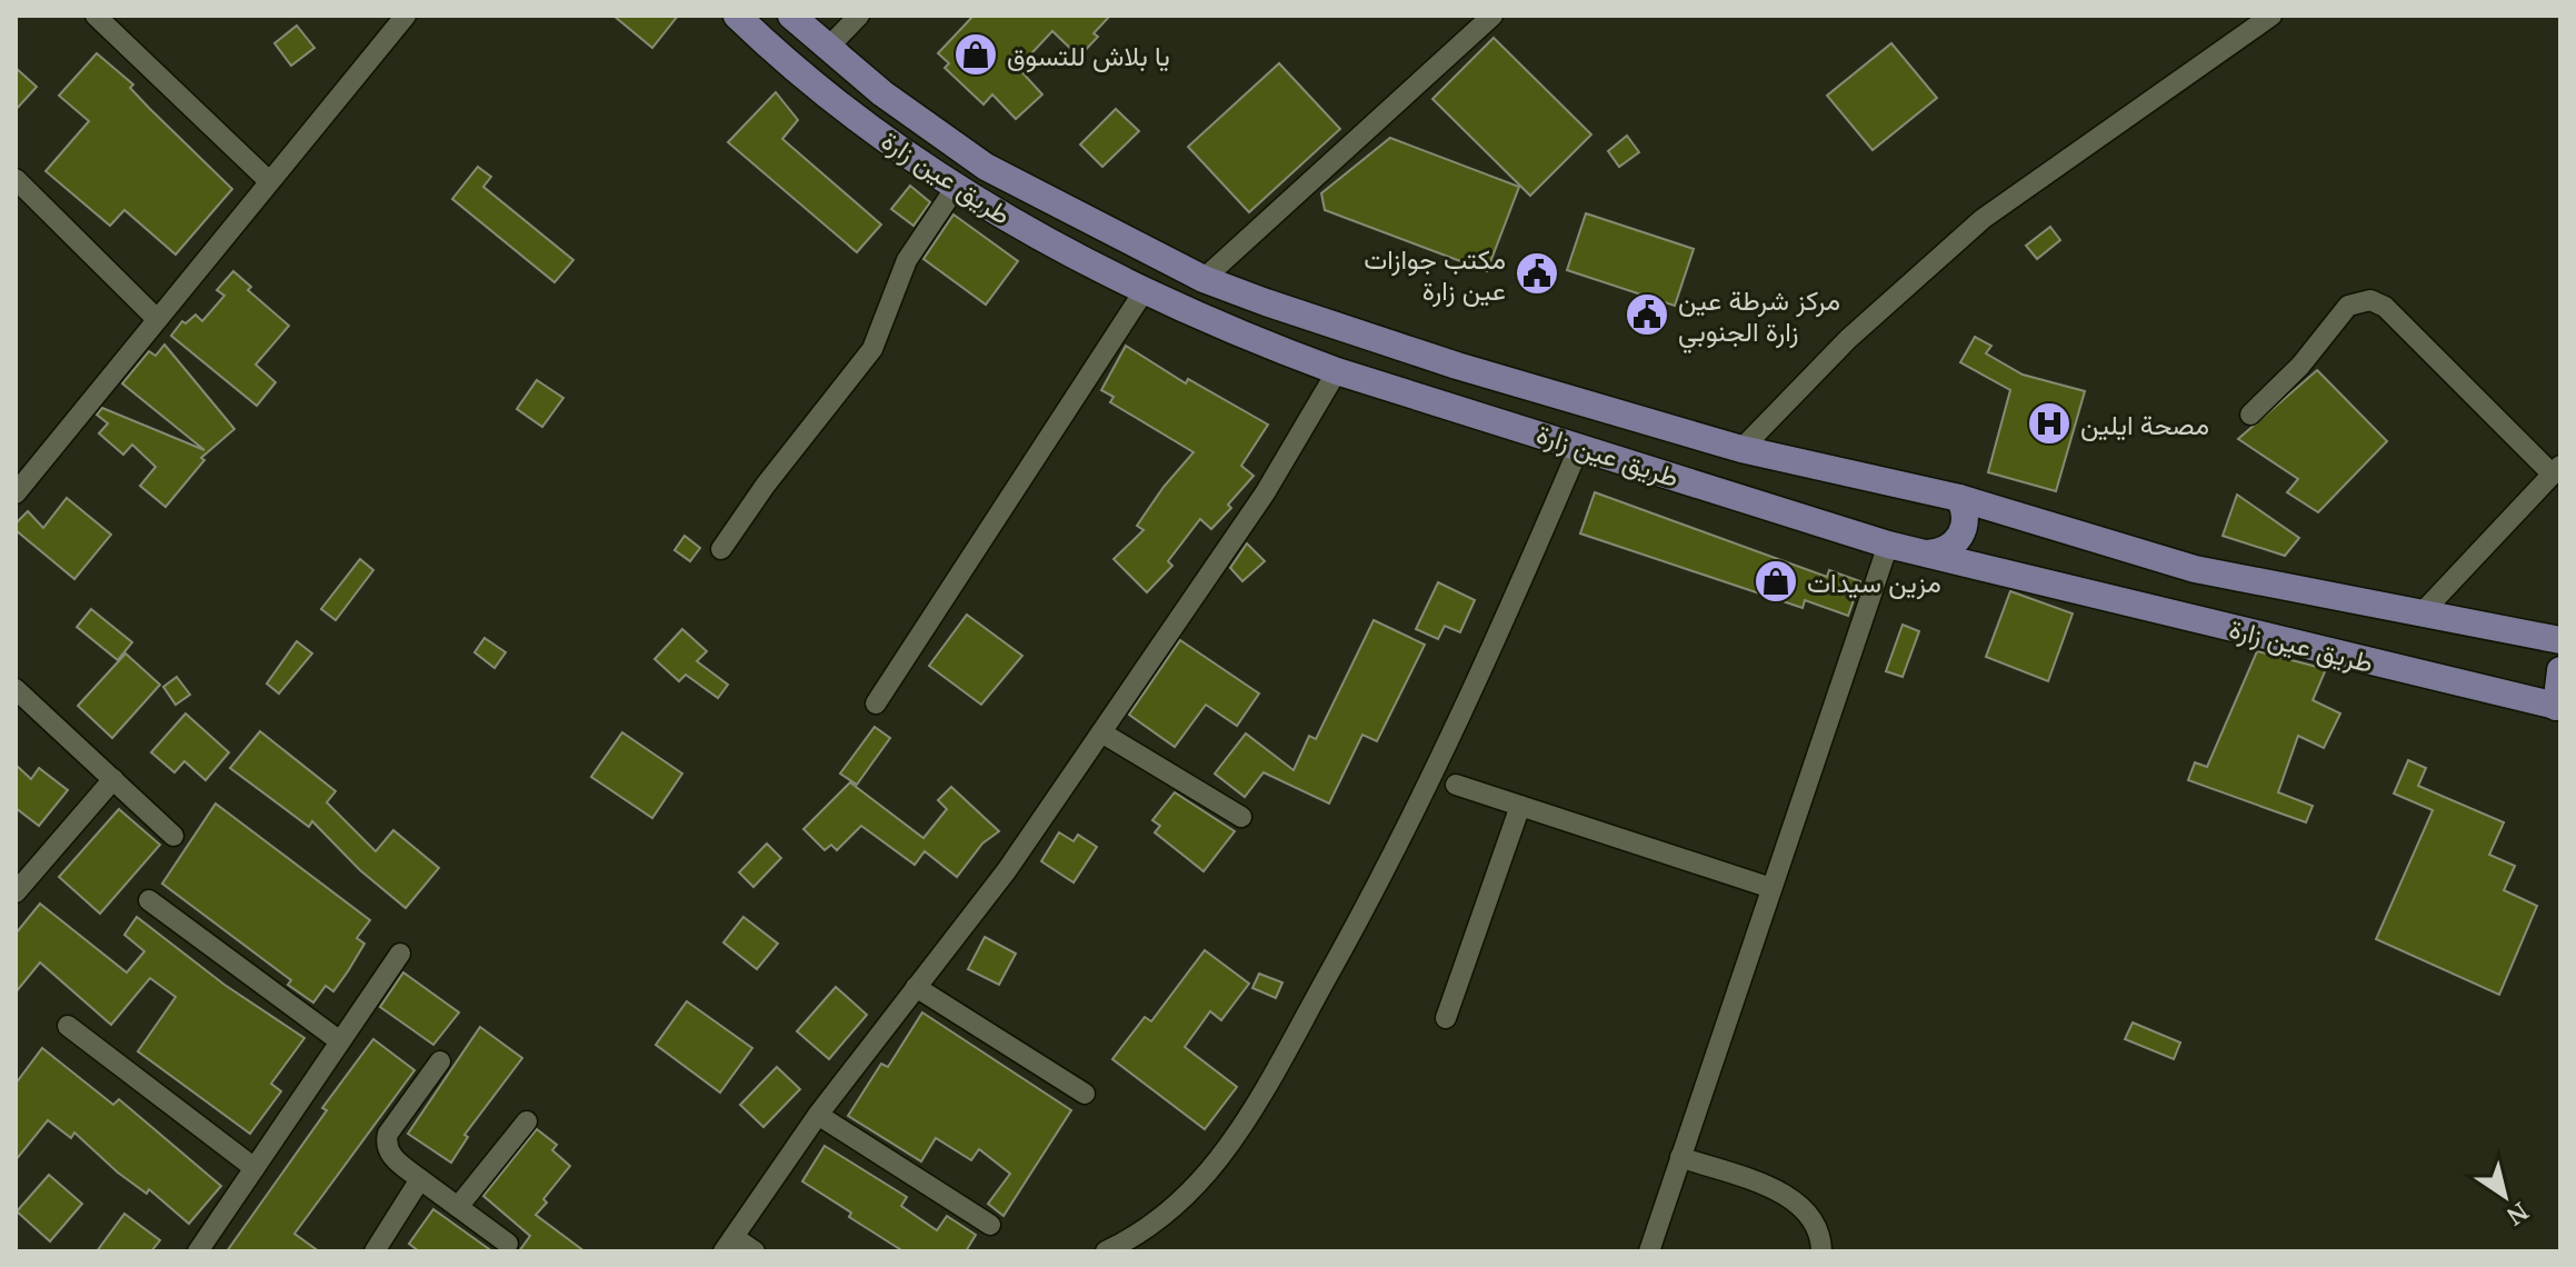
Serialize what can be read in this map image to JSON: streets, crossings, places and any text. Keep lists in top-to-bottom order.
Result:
{
  "streets": {
    "main road": ["طريق عين زارة"]
  },
  "places": {
    "shop": ["يا بلاش للتسوق", "مزين سيدات"],
    "public building": ["مكتب جوازات عين زارة", "مركز شرطة عين زارة الجنوبي"],
    "hospital": ["مصحة ايلين"]
  },
  "north": "bottom right"
}
